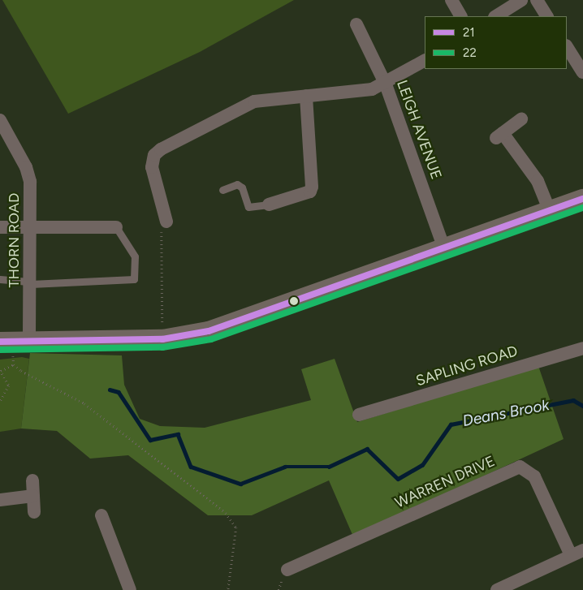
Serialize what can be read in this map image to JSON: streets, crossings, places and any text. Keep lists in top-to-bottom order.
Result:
{
  "streets": {
    "street": [
      "LEIGH AVENUE",
      "THORN ROAD",
      "SAPLING ROAD",
      "WARREN DRIVE"
    ]
  },
  "water": ["Deans Brook"],
  "lines": ["transit line 21", "transit line 22"],
  "legend": ["21", "22"]
}
